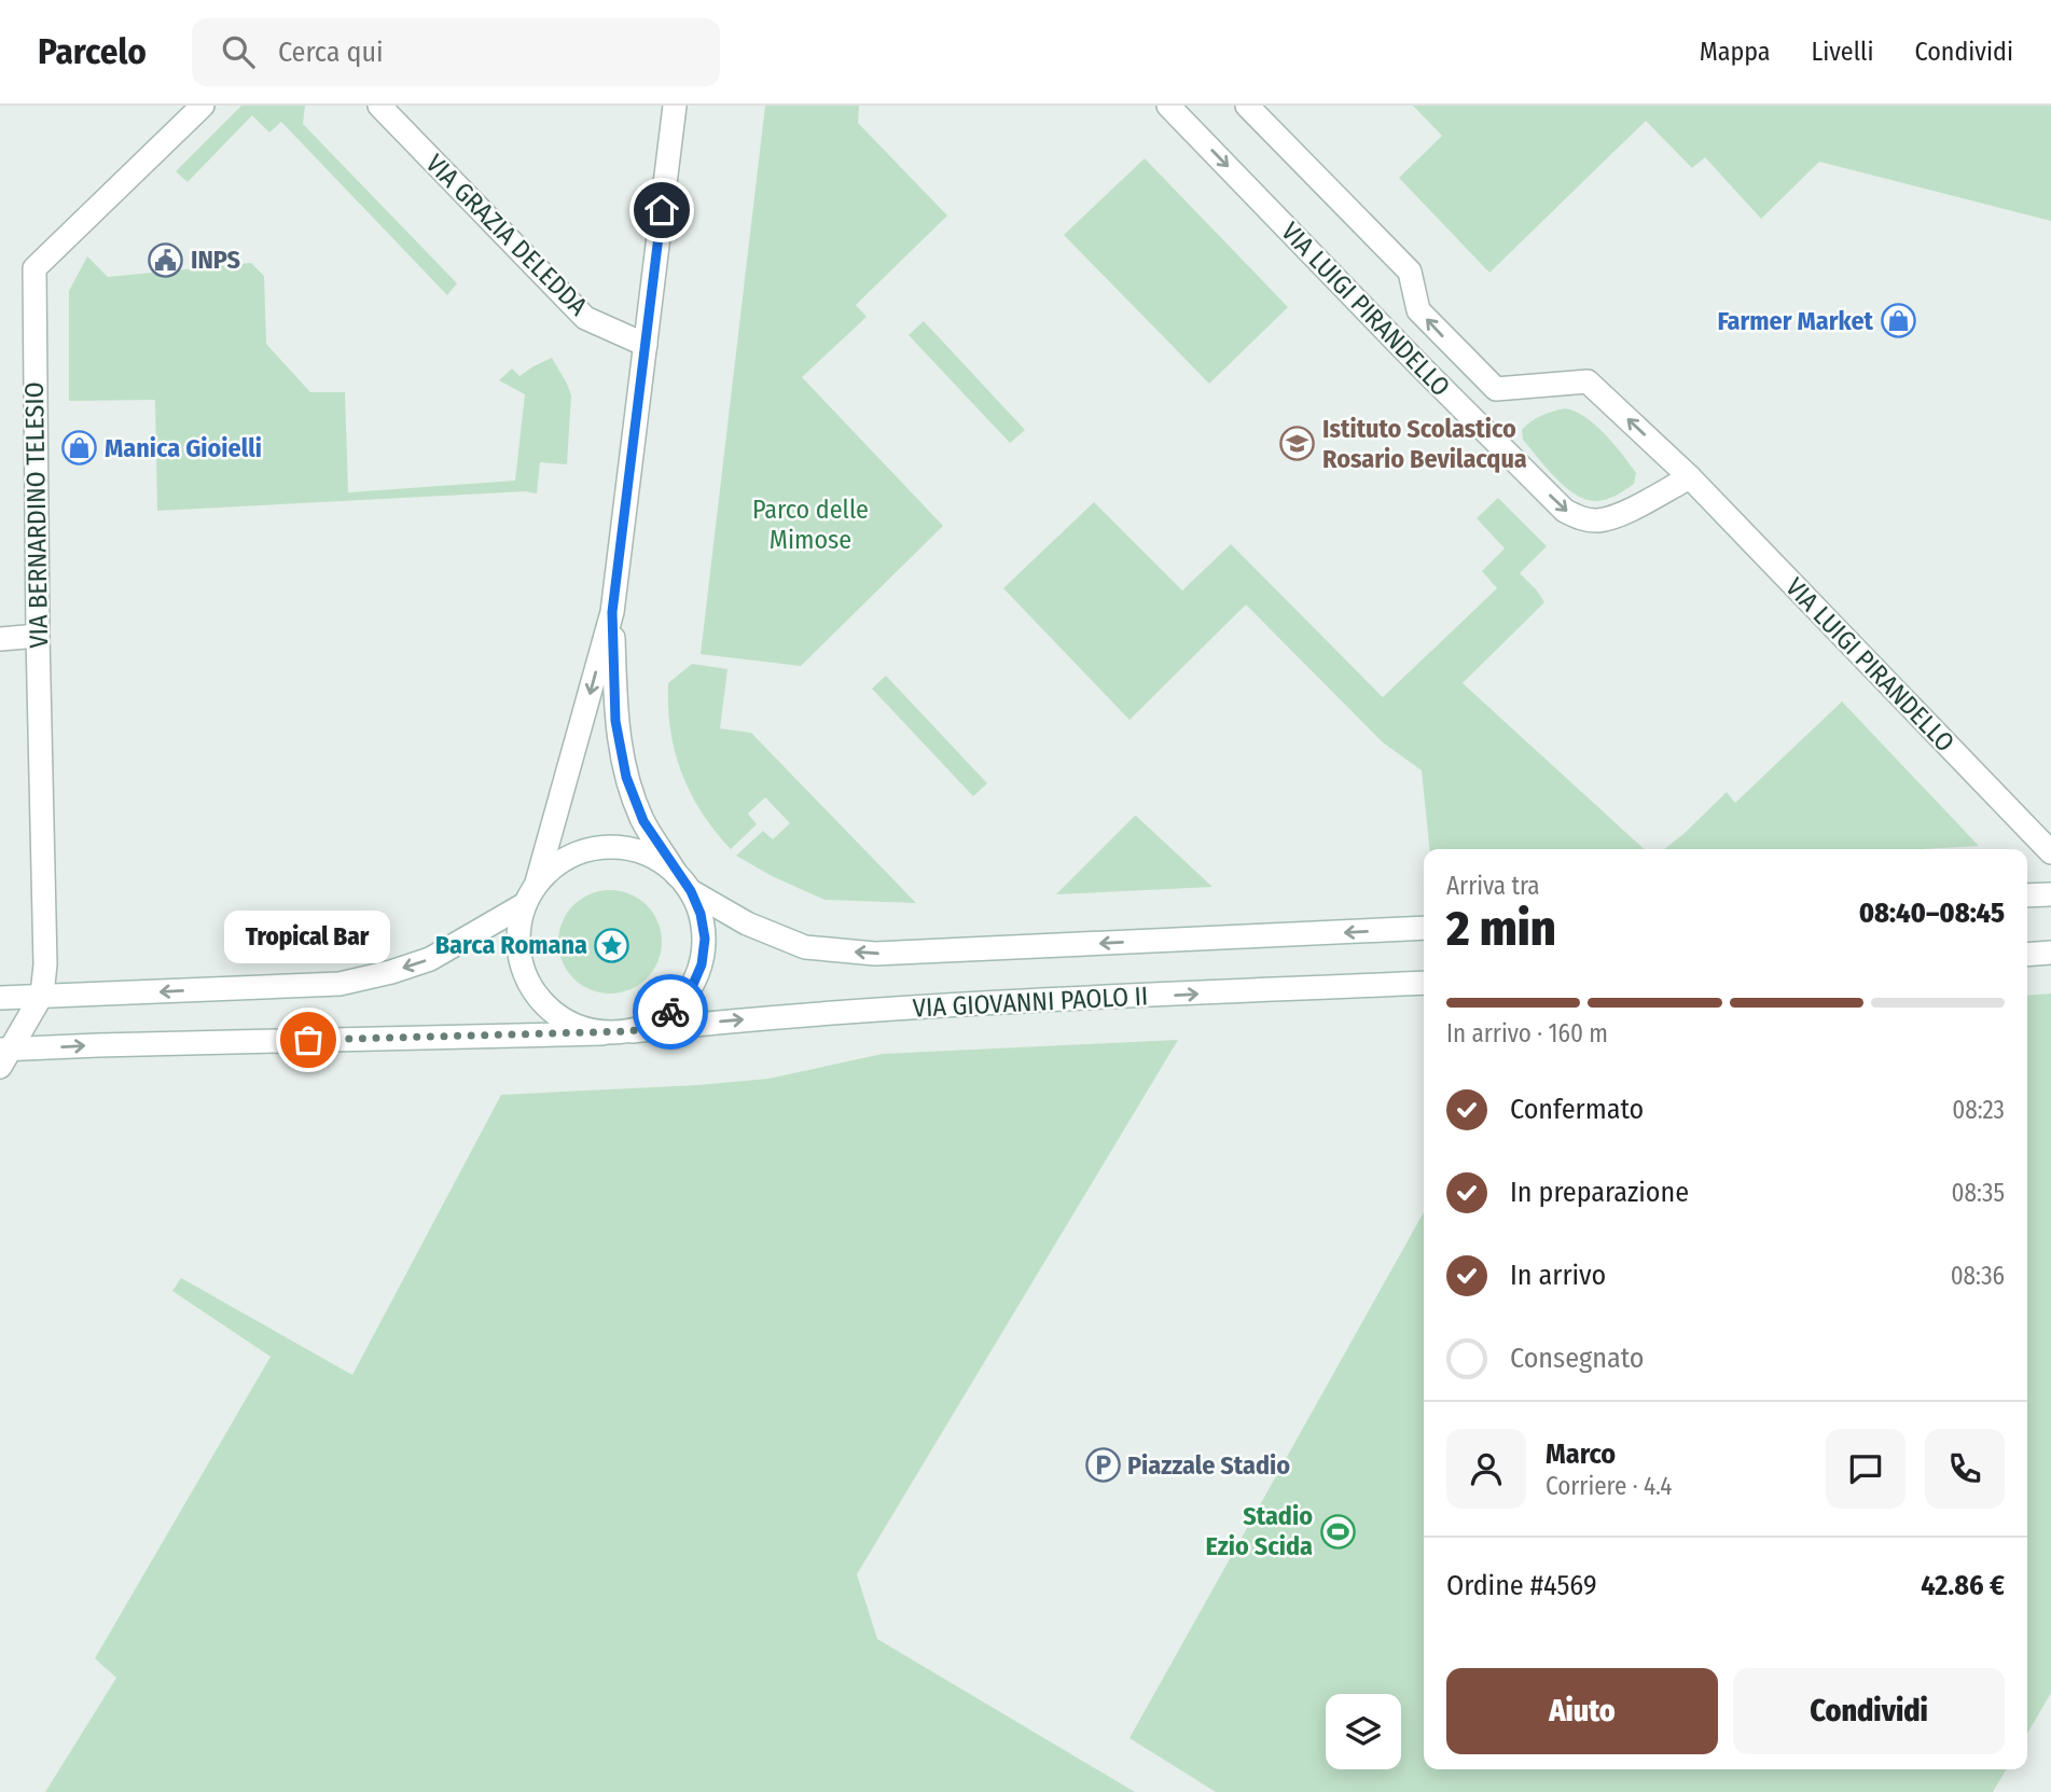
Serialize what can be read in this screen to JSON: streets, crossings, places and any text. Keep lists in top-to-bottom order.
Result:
{
  "streets": {
    "street": [
      "VIA GRAZIA DELEDDA",
      "VIA LUIGI PIRANDELLO",
      "VIA BERNARDINO TELESIO",
      "VIA GIOVANNI PAOLO II"
    ]
  },
  "parks": ["Parco delle Mimose"],
  "places": {
    "public building": ["INPS"],
    "shop": ["Farmer Market", "Manica Gioielli"],
    "school or university": ["Istituto Scolastico Rosario Bevilacqua"],
    "place": ["Barca Romana"],
    "other": ["Tropical Bar"],
    "parking": ["Piazzale Stadio"],
    "sports": ["Stadio Ezio Scida"]
  },
  "page": {
    "header": "Parcelo",
    "search": "Cerca qui",
    "nav": ["Mappa", "Livelli", "Condividi"],
    "heading": ["2 min", "Arriva tra", "08:40–08:45"],
    "panel": [
      "Marco",
      "Corriere · 4.4",
      "Ordine #4569",
      "42.86 €"
    ],
    "bubble": "Tropical Bar",
    "bar": "In arrivo · 160 m",
    "list": [
      ["Confermato", "08:23"],
      ["In preparazione", "08:35"],
      ["In arrivo", "08:36"],
      "Consegnato"
    ],
    "buttons": ["Aiuto", "Condividi"]
  }
}
